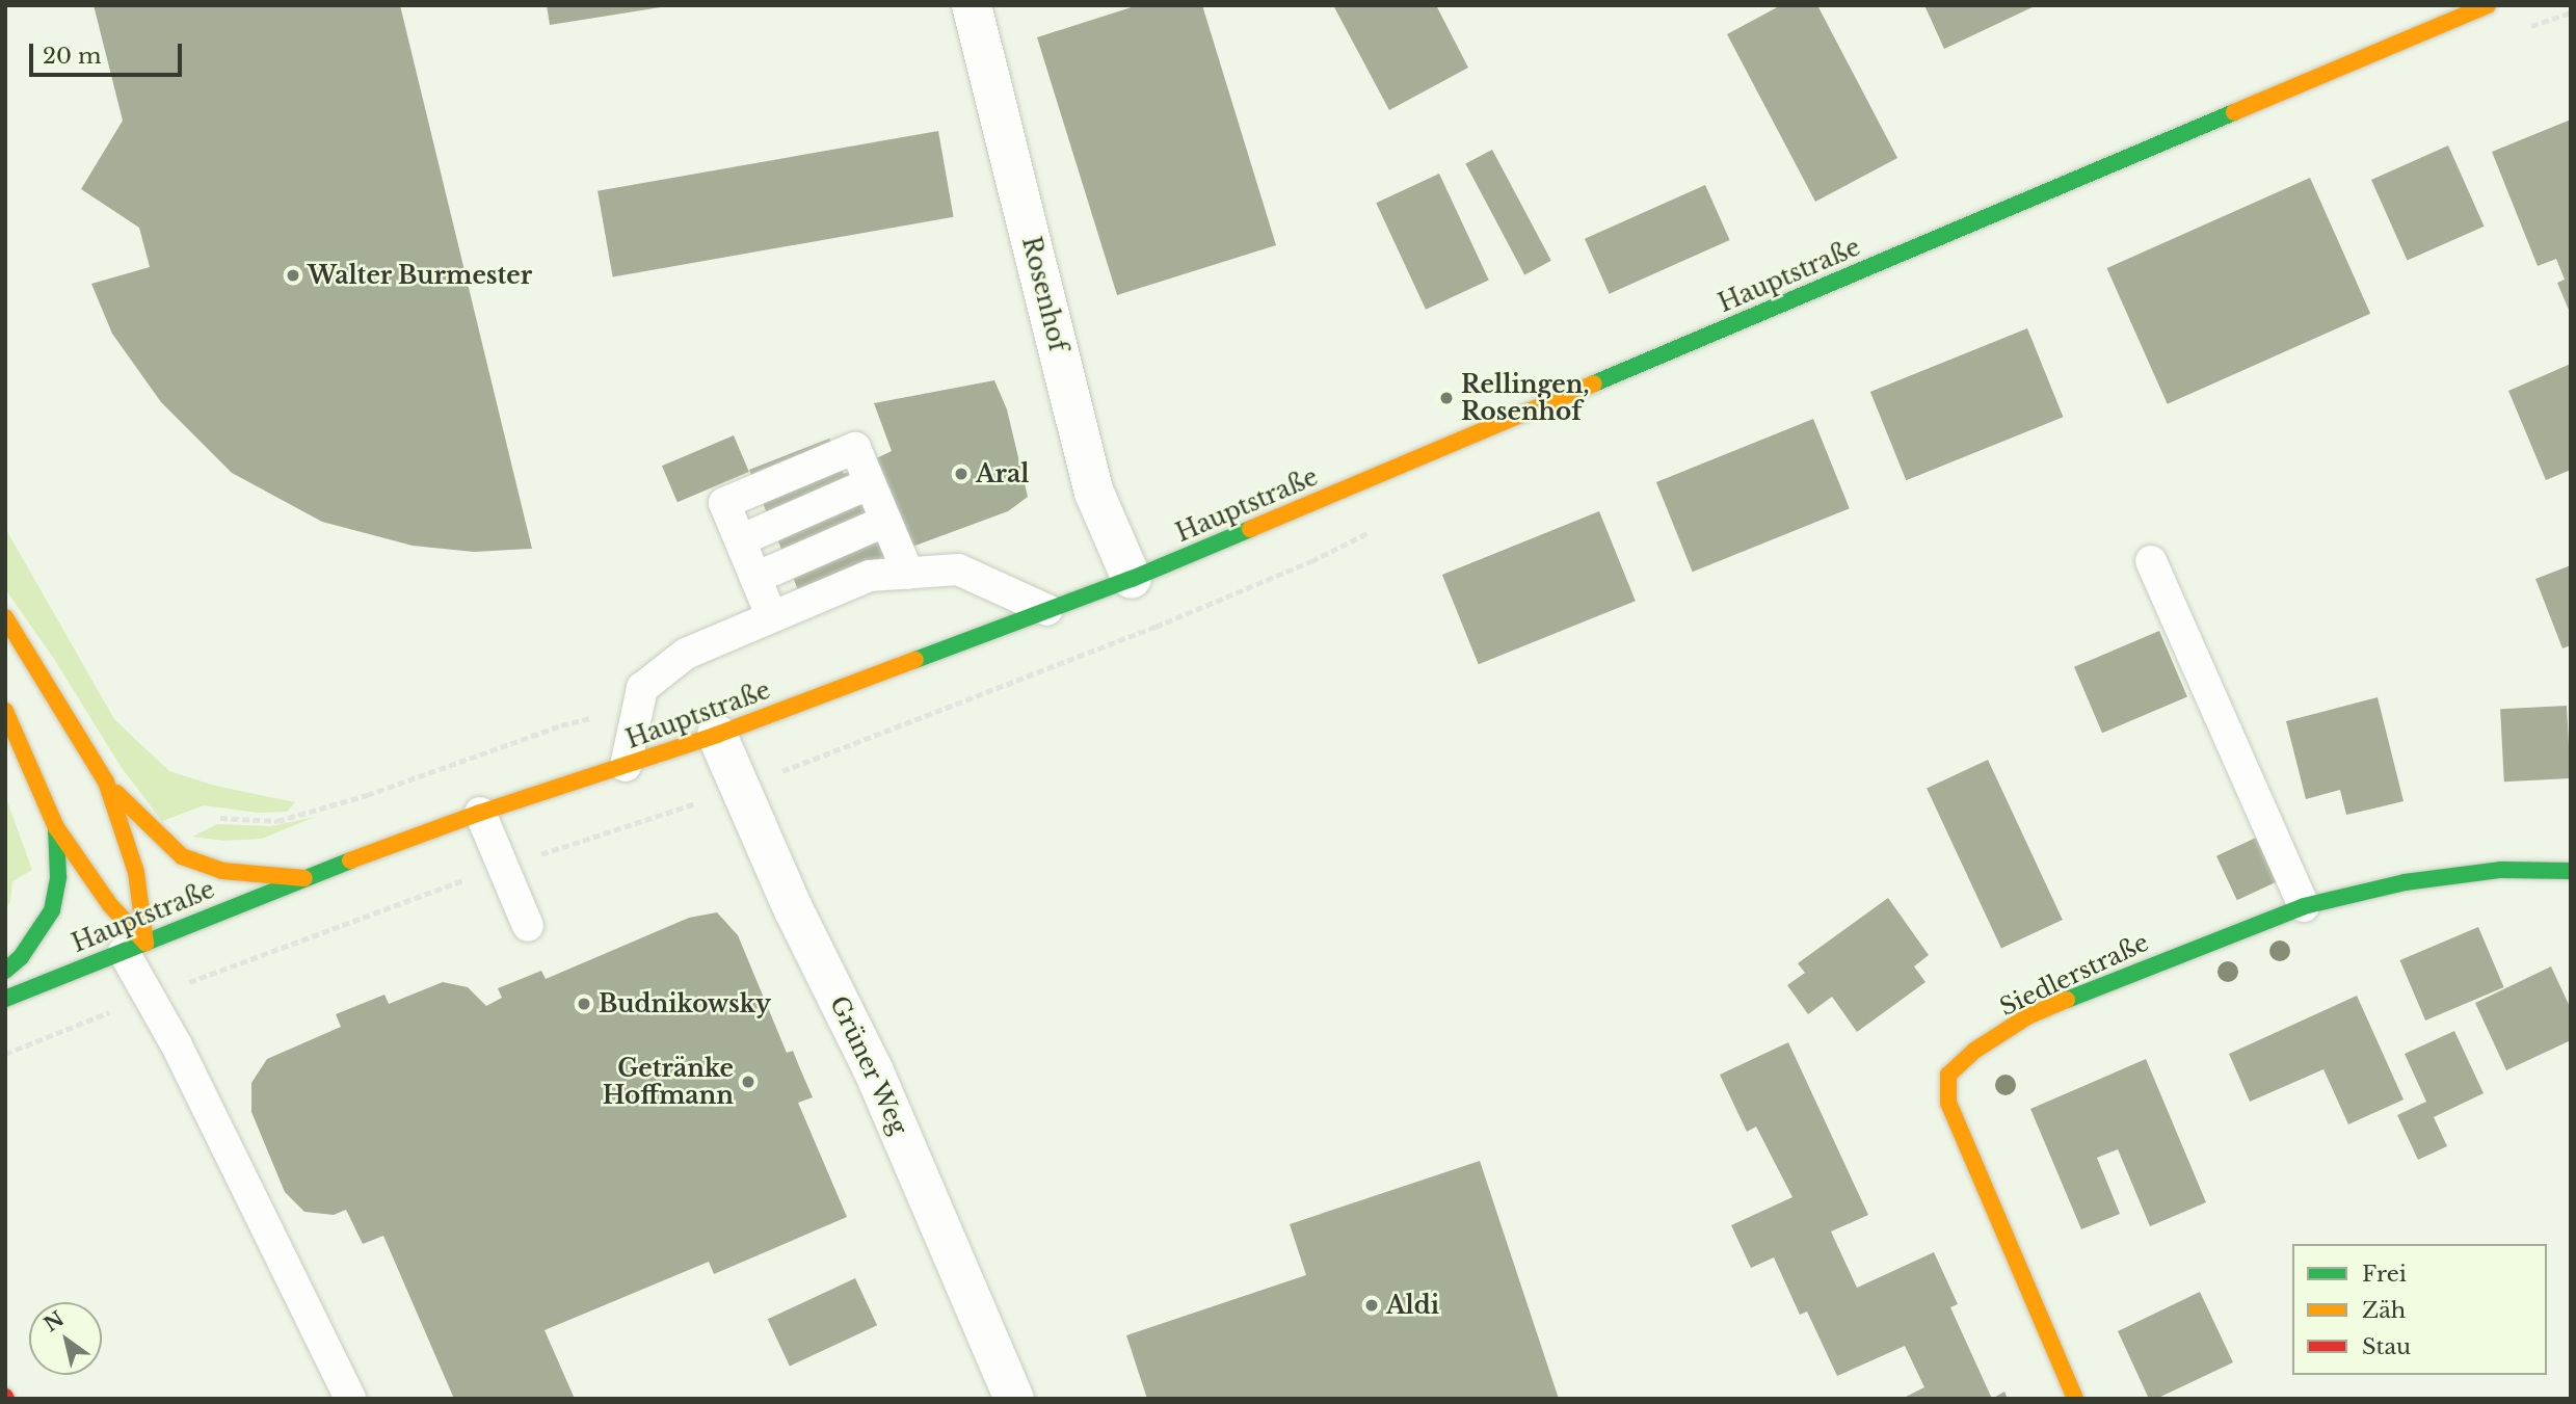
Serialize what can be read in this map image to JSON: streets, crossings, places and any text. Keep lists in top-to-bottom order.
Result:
{
  "streets": {
    "main road": ["Hauptstraße", "Siedlerstraße"],
    "street": ["Rosenhof", "Grüner Weg"]
  },
  "crossings": [
    ["Hauptstraße", "Rosenhof"],
    ["Hauptstraße", "Grüner Weg"]
  ],
  "places": [
    "Walter Burmester",
    "Rellingen, Rosenhof",
    "Aral",
    "Budnikowsky",
    "Getränke Hoffmann",
    "Aldi"
  ],
  "legend": ["Frei", "Zäh", "Stau"],
  "scale_bar": "20 m",
  "north": "top left"
}
